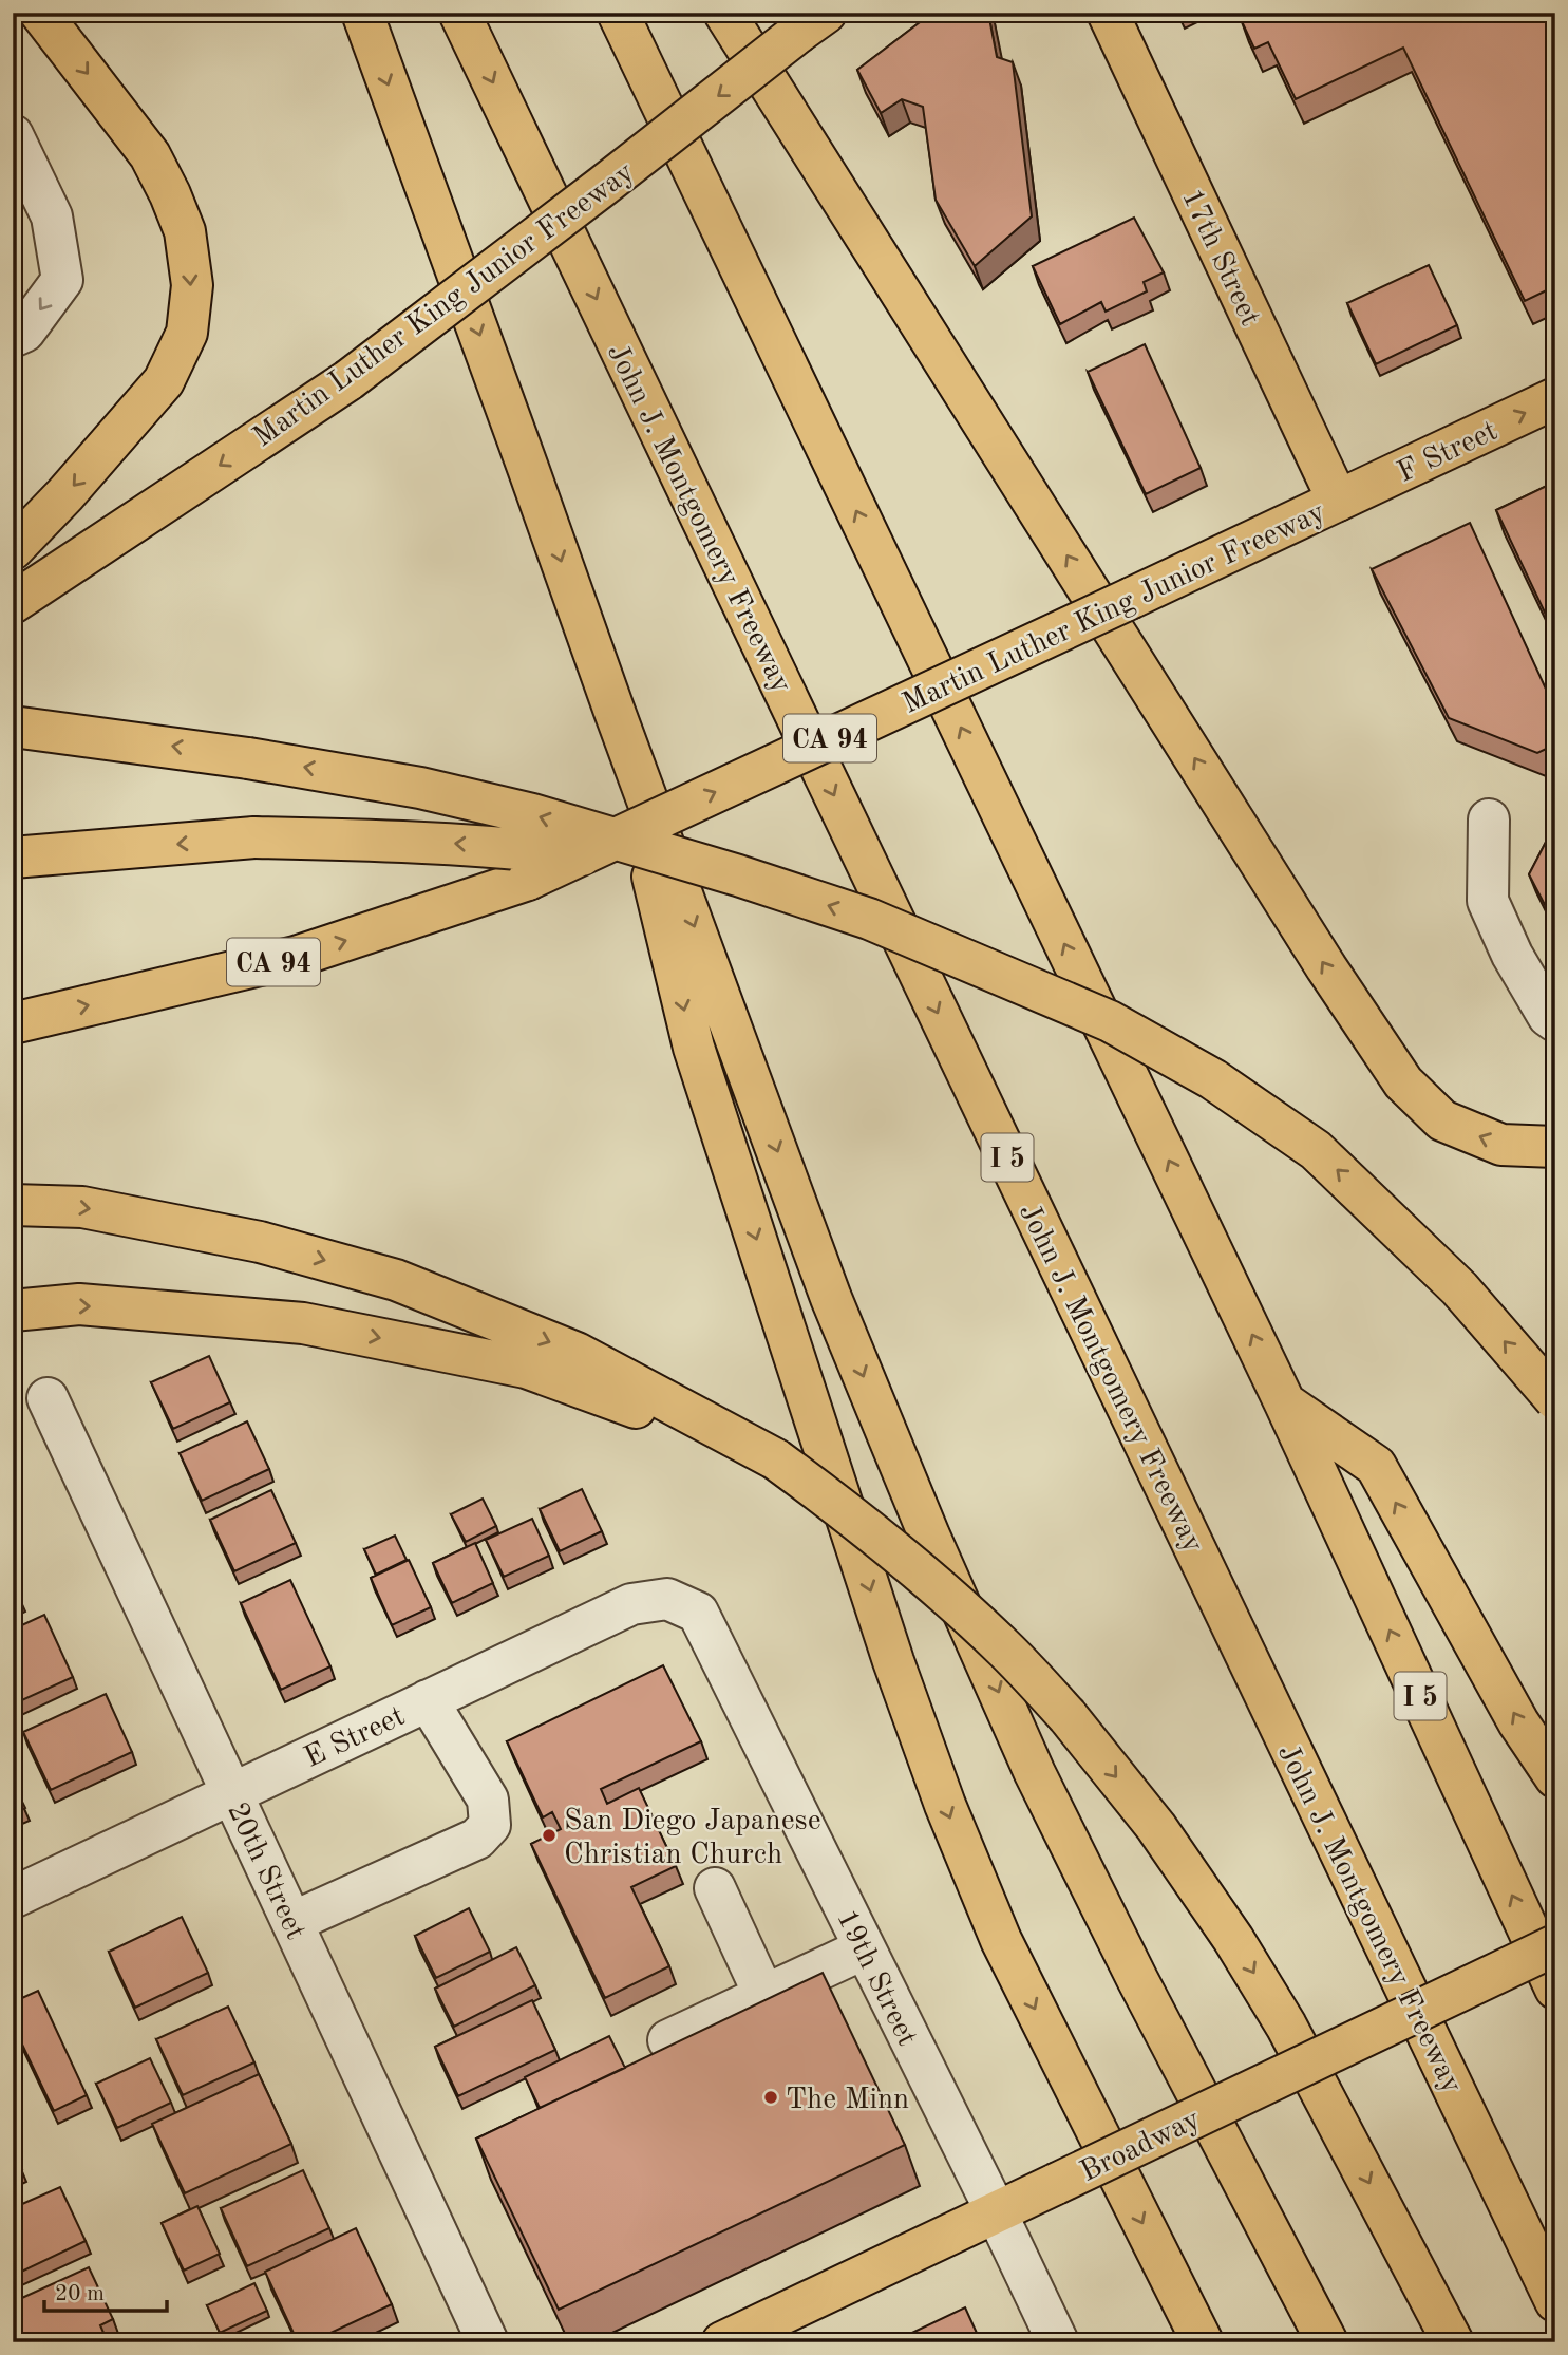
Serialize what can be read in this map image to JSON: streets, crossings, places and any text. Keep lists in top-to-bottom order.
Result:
{
  "streets": {
    "main road": [
      "17th Street",
      "Martin Luther King Junior Freeway",
      "F Street",
      "John J. Montgomery Freeway",
      "CA 94",
      "I 5",
      "Broadway"
    ],
    "street": ["E Street", "20th Street", "19th Street"]
  },
  "crossings": [
    ["17th Street", "Martin Luther King Junior Freeway"],
    ["17th Street", "F Street"],
    ["Martin Luther King Junior Freeway", "F Street"],
    ["E Street", "20th Street"],
    ["E Street", "19th Street"],
    ["19th Street", "Broadway"]
  ],
  "one_way": ["F Street"],
  "places": ["San Diego Japanese Christian Church", "The Minn"],
  "scale_bar": "20 m"
}
